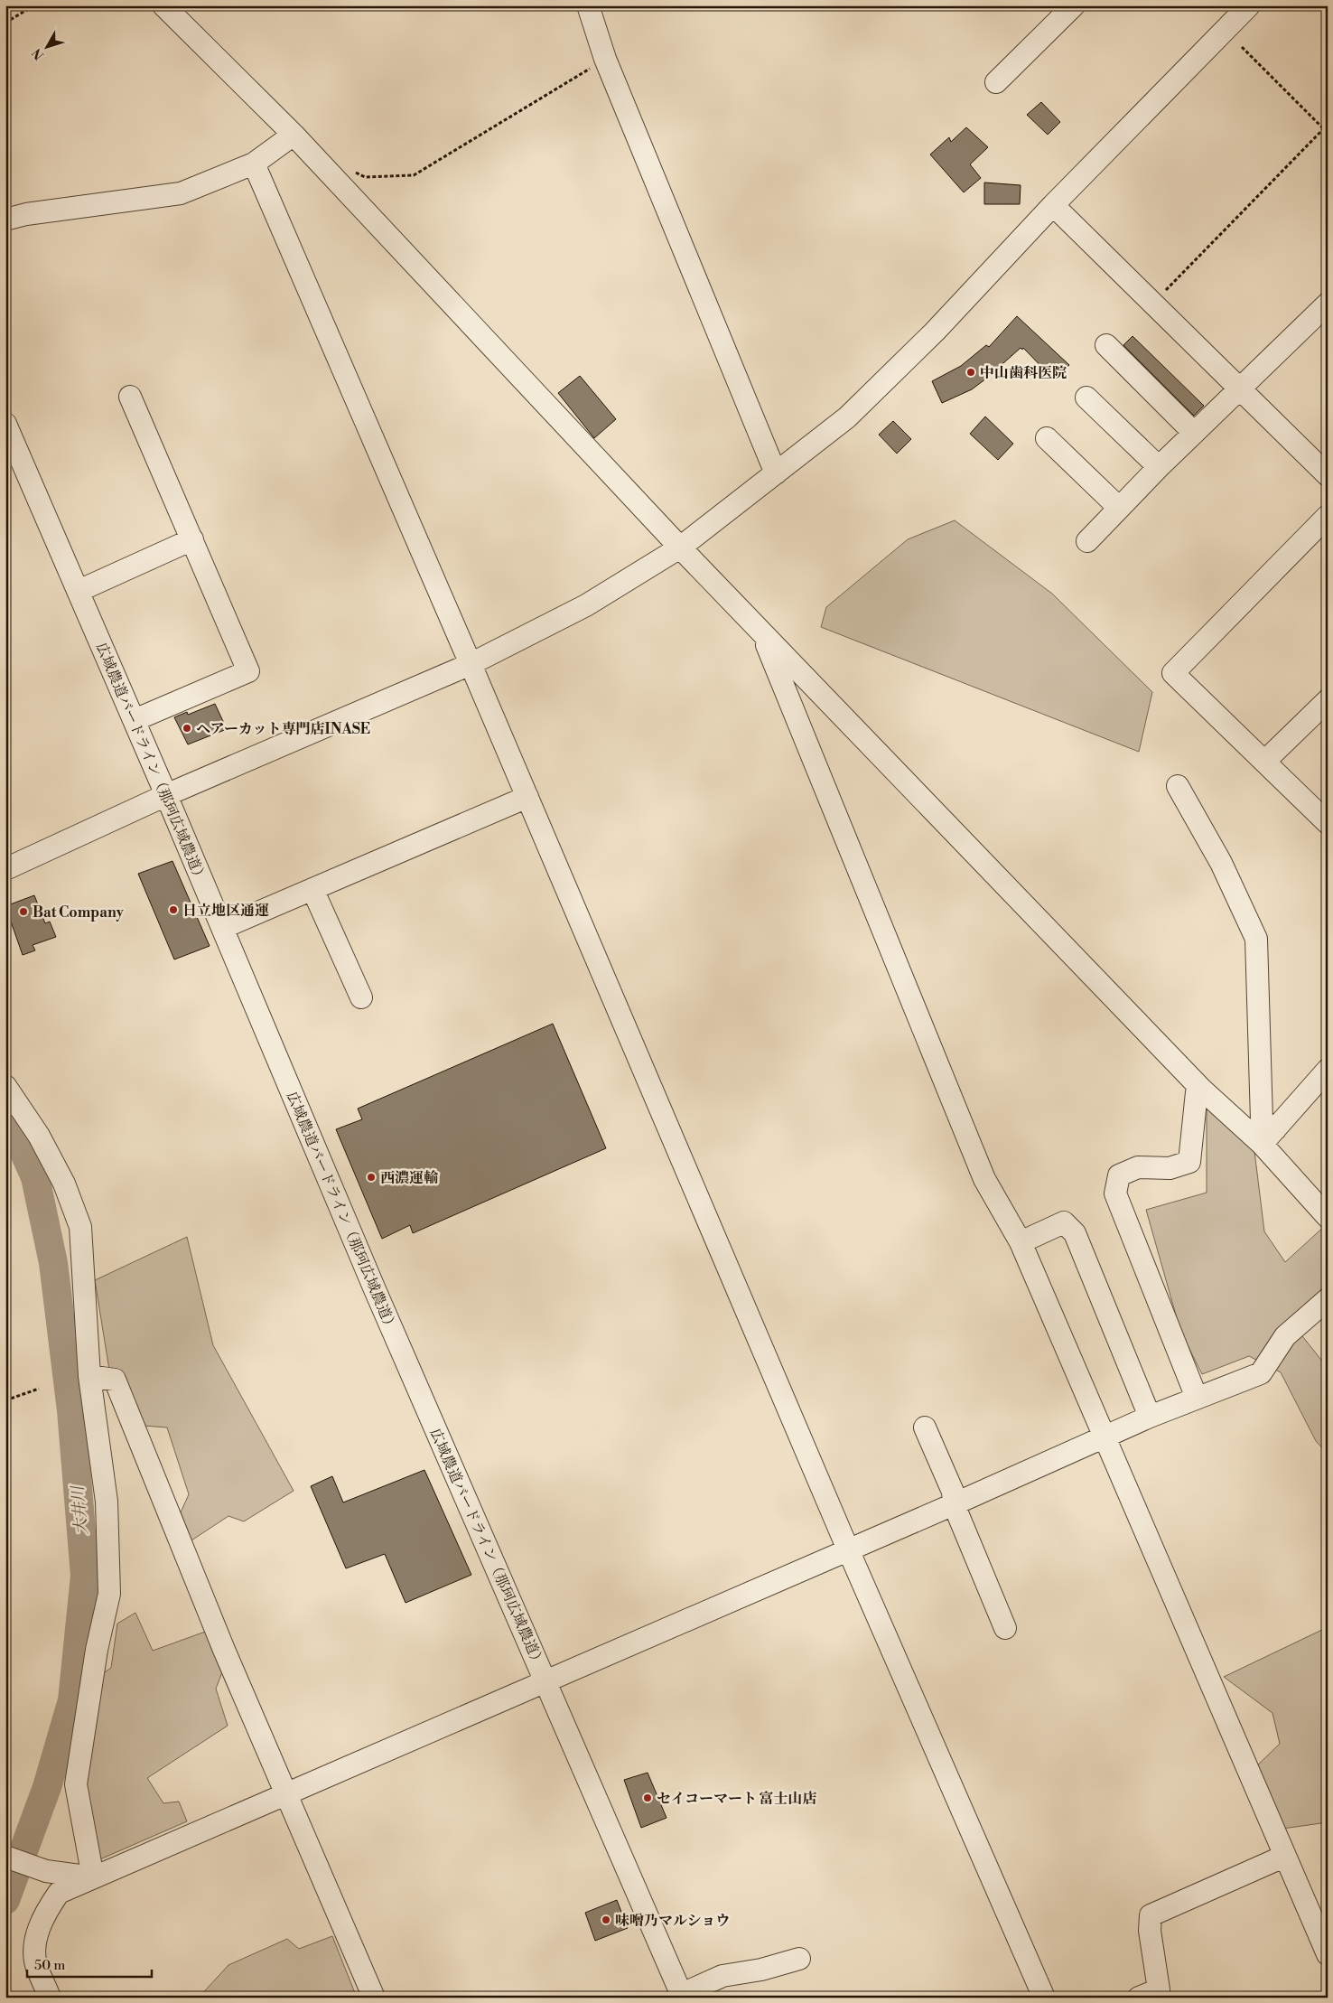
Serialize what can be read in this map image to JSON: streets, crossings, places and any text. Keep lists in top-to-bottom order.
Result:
{
  "streets": {
    "street": ["広域農道バードライン（那珂広域農道）"]
  },
  "water": ["大井川"],
  "places": [
    "中山歯科医院",
    "ヘアーカット専門店INASE",
    "日立地区通運",
    "Bat Company",
    "西濃運輸",
    "セイコーマート 富士山店",
    "味噌乃マルショウ"
  ],
  "scale_bar": "50 m",
  "north": "bottom left"
}
